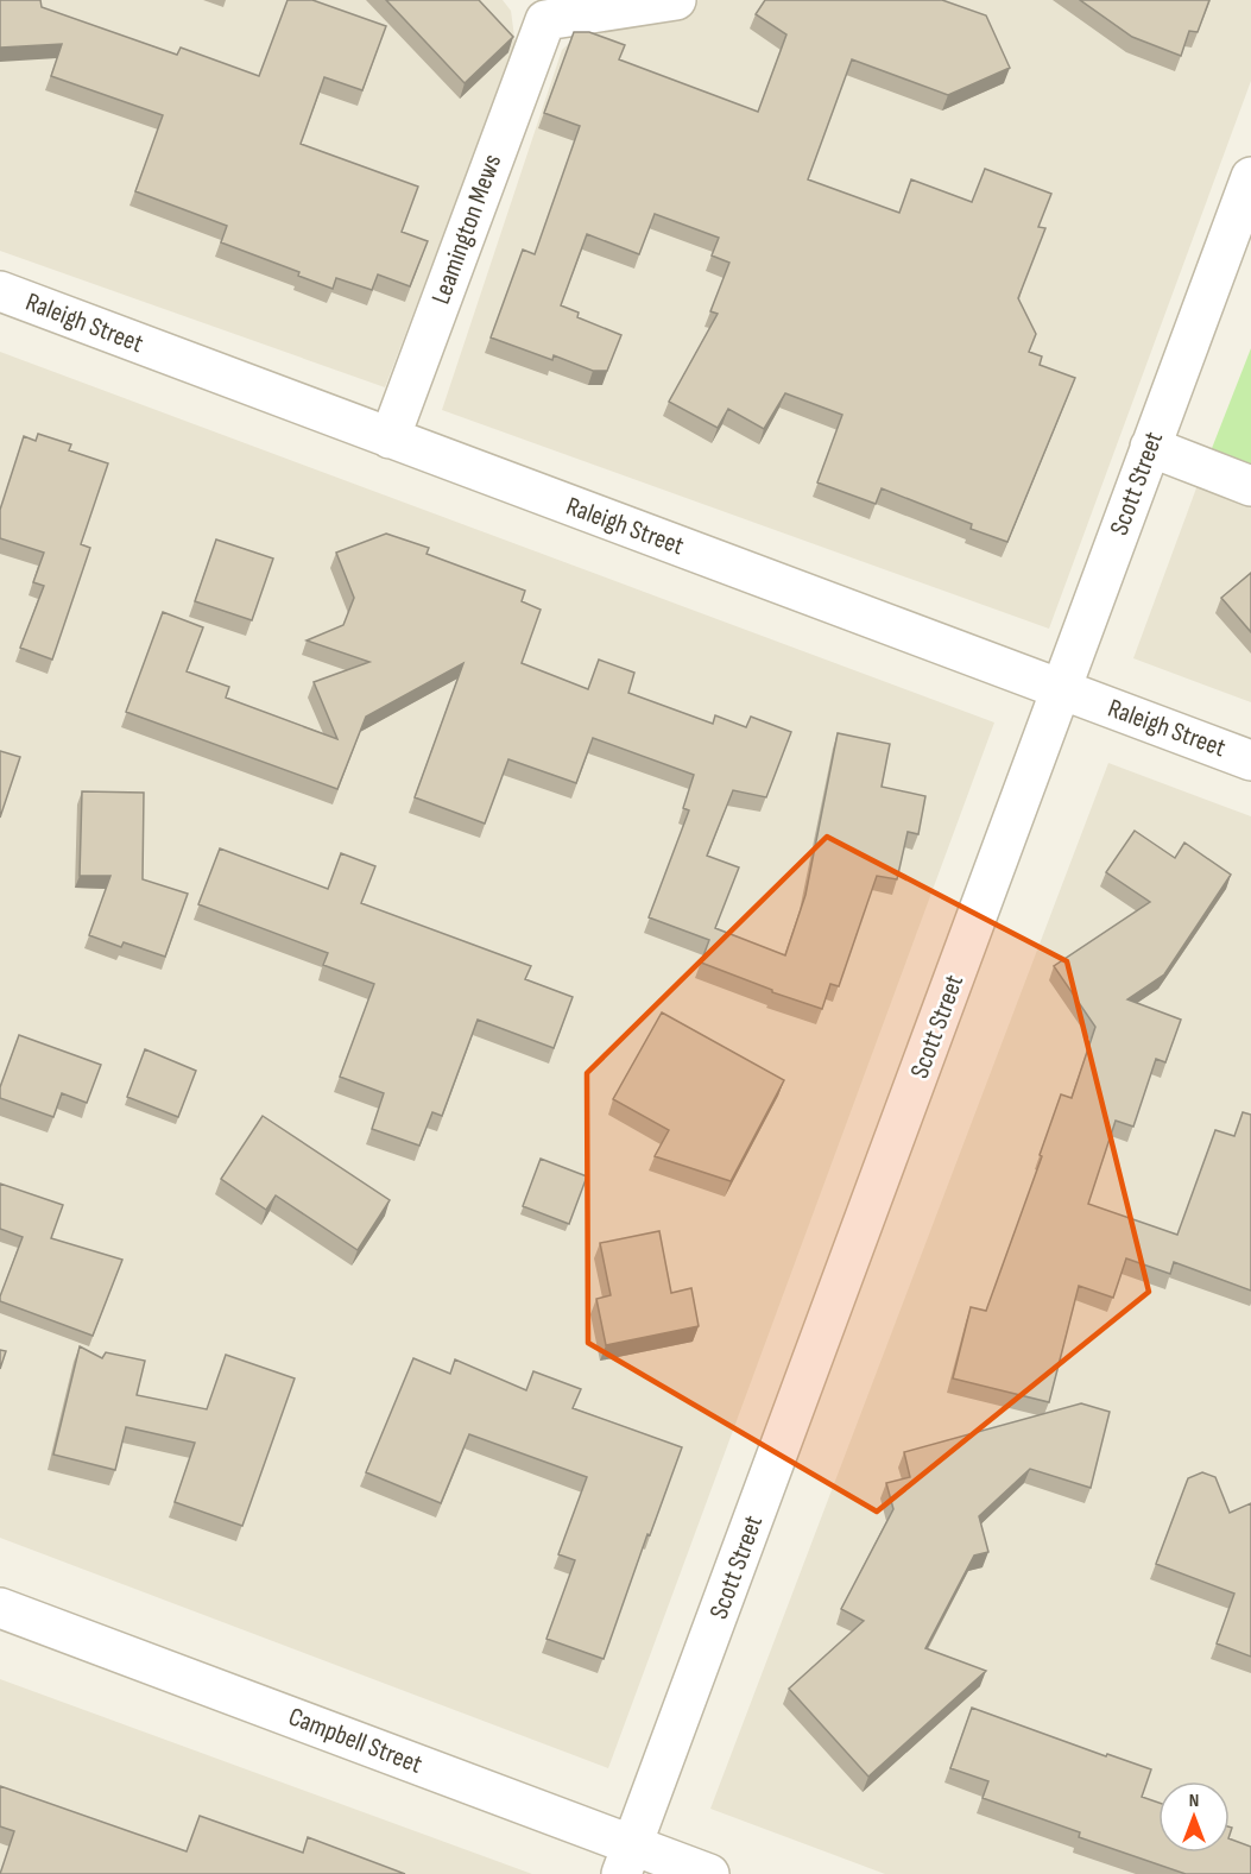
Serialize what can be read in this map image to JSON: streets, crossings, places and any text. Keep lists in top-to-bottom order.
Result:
{
  "streets": {
    "street": [
      "Leamington Mews",
      "Raleigh Street",
      "Scott Street",
      "Campbell Street"
    ]
  },
  "crossings": [
    ["Leamington Mews", "Raleigh Street"],
    ["Raleigh Street", "Scott Street"],
    ["Scott Street", "Campbell Street"]
  ],
  "north": "top"
}
